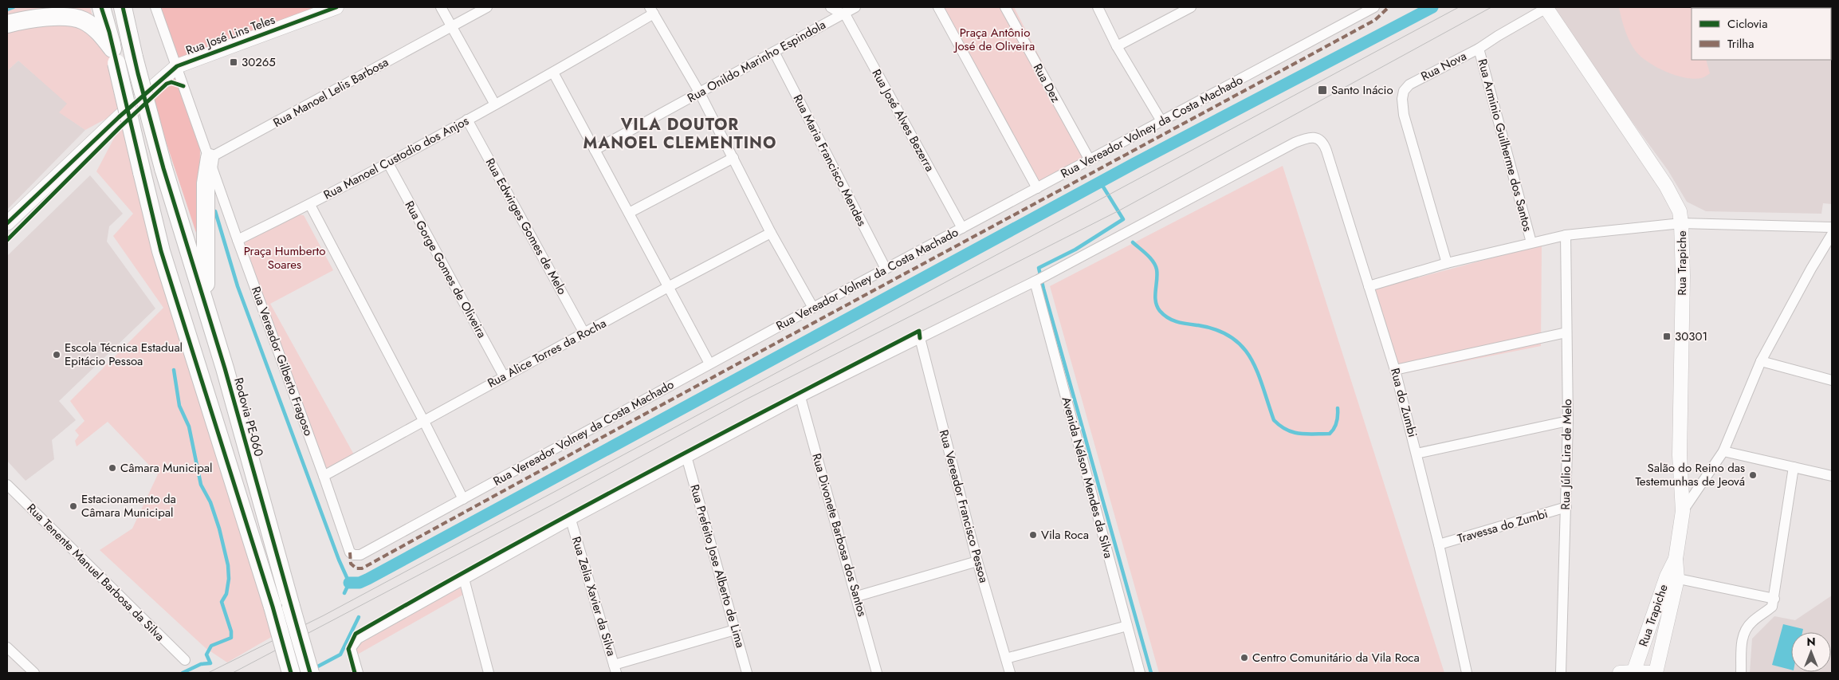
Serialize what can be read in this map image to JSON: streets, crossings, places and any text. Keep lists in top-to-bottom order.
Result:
{
  "streets": {
    "highway": ["Rodovia PE-060"],
    "street": [
      "Rua José Lins Teles",
      "Rua Onildo Marinho Espindola",
      "Rua Nova",
      "Rua Dez",
      "Rua Manoel Lelis Barbosa",
      "Rua José Alves Bezerra",
      "Rua Vereador Volney da Costa Machado",
      "Rua Arminio Guilherme dos Santos",
      "Rua Manoel Custodio dos Anjos",
      "Rua Maria Francisco Mendes",
      "Rua Edwirges Gomes de Melo",
      "Rua Trapiche",
      "Rua Gorge Gomes de Oliveira",
      "Rua Alice Torres da Rocha",
      "Rua Vereador Gilberto Fragoso",
      "Rua do Zumbi",
      "Rua Júlio Lira de Melo",
      "Avenida Nélson Mendes da Silva",
      "Rua Vereador Francisco Pessoa",
      "Travessa do Zumbi",
      "Rua Divonete Barbosa dos Santos",
      "Rua Prefeito Jose Alberto de Lima",
      "Rua Tenente Manuel Barbosa da Silva",
      "Rua Zelia Xavier da Silva"
    ]
  },
  "crossings": [
    ["Rua José Lins Teles", "Rua Vereador Gilberto Fragoso"],
    ["Rua Onildo Marinho Espindola", "Rua José Alves Bezerra"],
    ["Rua Onildo Marinho Espindola", "Rua Maria Francisco Mendes"],
    ["Rua Nova", "Rua Arminio Guilherme dos Santos"],
    ["Rua Nova", "Rua Trapiche"],
    ["Rua Dez", "Rua Vereador Volney da Costa Machado"],
    ["Rua Manoel Lelis Barbosa", "Rua Vereador Gilberto Fragoso"],
    ["Rua José Alves Bezerra", "Rua Vereador Volney da Costa Machado"],
    ["Rua Vereador Volney da Costa Machado", "Rua Maria Francisco Mendes"],
    ["Rua Vereador Volney da Costa Machado", "Rua Vereador Gilberto Fragoso"],
    ["Rua Arminio Guilherme dos Santos", "Rua Trapiche"],
    ["Rua Arminio Guilherme dos Santos", "Rua do Zumbi"],
    ["Rua Arminio Guilherme dos Santos", "Rua Júlio Lira de Melo"],
    ["Rua Manoel Custodio dos Anjos", "Rua Edwirges Gomes de Melo"],
    ["Rua Manoel Custodio dos Anjos", "Rua Gorge Gomes de Oliveira"],
    ["Rua Manoel Custodio dos Anjos", "Rua Vereador Gilberto Fragoso"],
    ["Rua Edwirges Gomes de Melo", "Rua Alice Torres da Rocha"],
    ["Rua Gorge Gomes de Oliveira", "Rua Alice Torres da Rocha"],
    ["Rua Alice Torres da Rocha", "Rua Vereador Gilberto Fragoso"],
    ["Rua do Zumbi", "Avenida Nélson Mendes da Silva"],
    ["Rua do Zumbi", "Travessa do Zumbi"],
    ["Rua Júlio Lira de Melo", "Travessa do Zumbi"]
  ],
  "districts": ["VILA DOUTOR MANOEL CLEMENTINO"],
  "parks": ["Praça Antônio José de Oliveira", "Praça Humberto Soares"],
  "places": {
    "transit": ["30265", "Santo Inácio", "30301"],
    "other": [
      "Escola Técnica Estadual Epitácio Pessoa",
      "Câmara Municipal",
      "Salão do Reino das Testemunhas de Jeová",
      "Estacionamento da Câmara Municipal",
      "Vila Roca",
      "Centro Comunitário da Vila Roca"
    ]
  },
  "legend": ["Ciclovia", "Trilha"],
  "north": "top"
}
